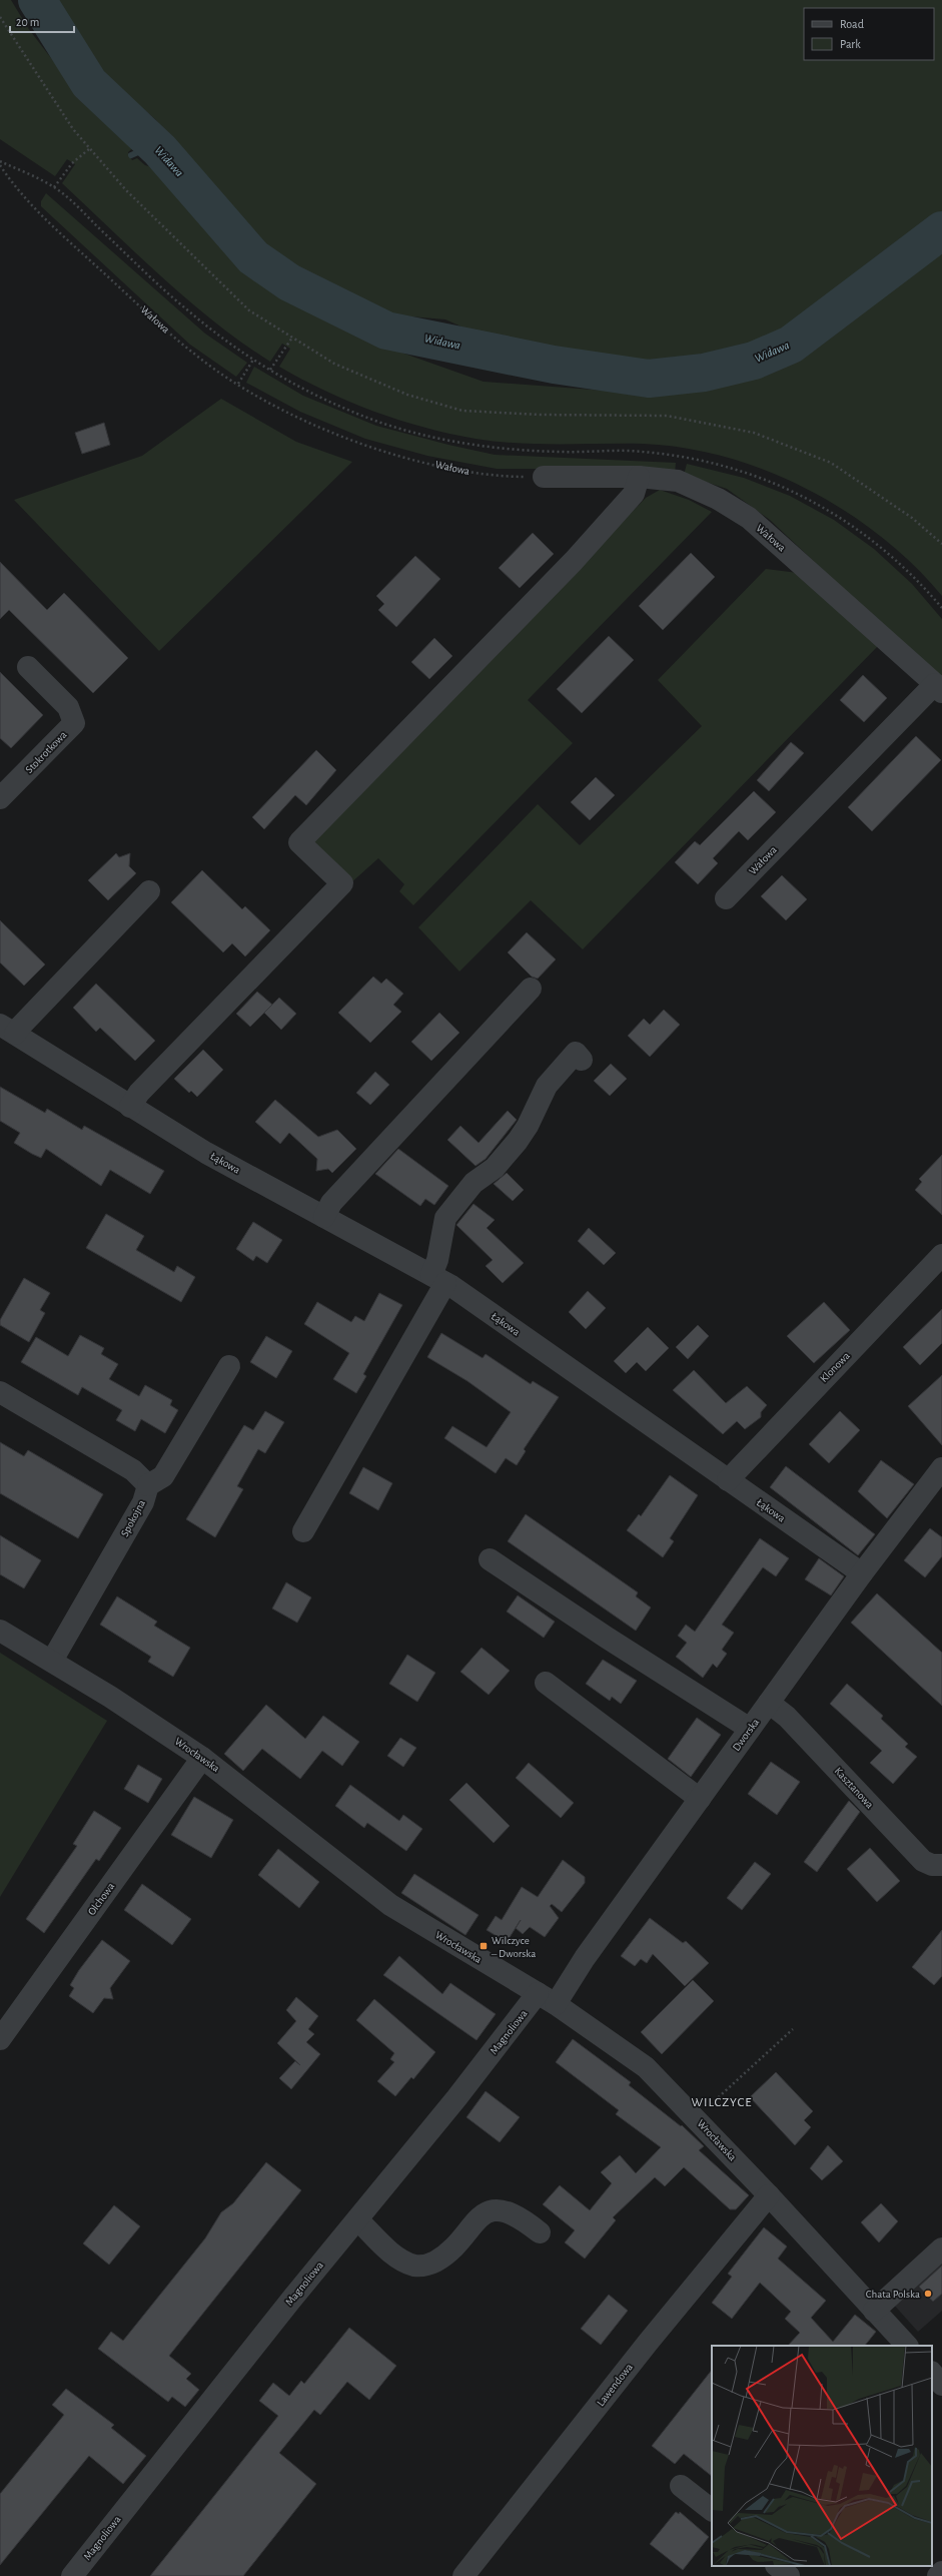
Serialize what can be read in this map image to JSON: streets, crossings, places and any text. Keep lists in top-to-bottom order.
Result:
{
  "streets": {
    "street": [
      "Wałowa",
      "Stokrotkowa",
      "Łąkowa",
      "Klonowa",
      "Spokojna",
      "Dworska",
      "Wrocławska",
      "Kasztanowa",
      "Olchowa",
      "Magnoliowa",
      "Lawendowa"
    ]
  },
  "crossings": [
    ["Łąkowa", "Klonowa"],
    ["Łąkowa", "Dworska"],
    ["Spokojna", "Wrocławska"],
    ["Dworska", "Wrocławska"],
    ["Dworska", "Kasztanowa"],
    ["Wrocławska", "Olchowa"],
    ["Wrocławska", "Magnoliowa"],
    ["Wrocławska", "Lawendowa"]
  ],
  "districts": ["WILCZYCE"],
  "water": ["Widawa"],
  "places": {
    "transit": ["Wilczyce – Dworska"],
    "other": ["Chata Polska"]
  },
  "legend": ["Road", "Park"],
  "scale_bar": "20 m"
}
